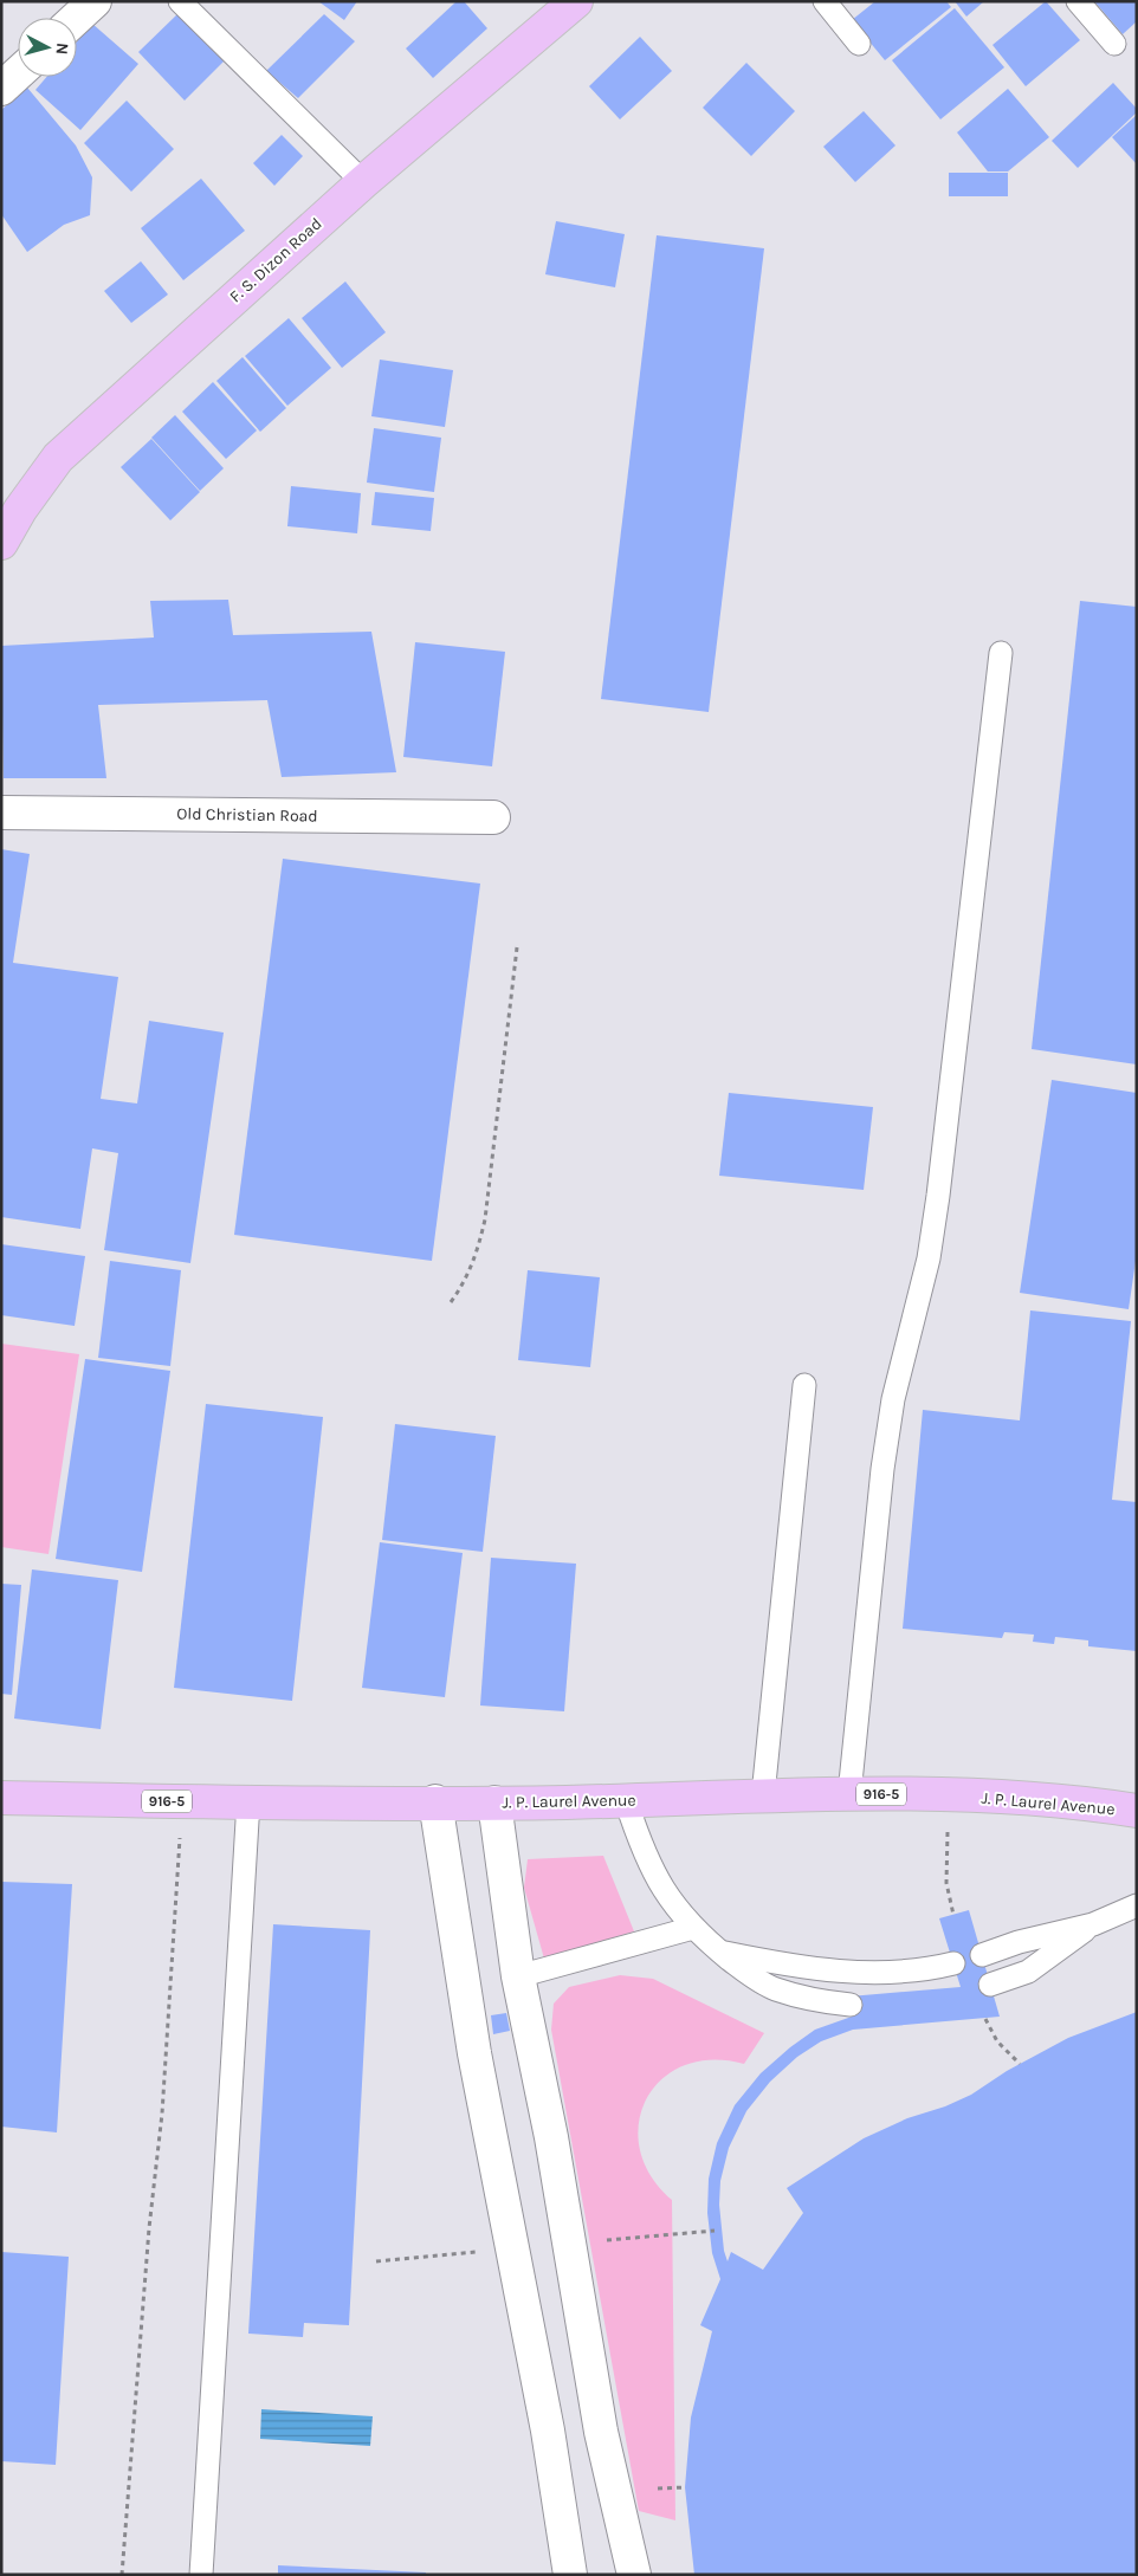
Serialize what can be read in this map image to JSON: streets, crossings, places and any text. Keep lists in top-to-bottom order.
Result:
{
  "streets": {
    "main road": ["F. S. Dizon Road", "916-5", "J. P. Laurel Avenue"],
    "street": ["Old Christian Road"]
  },
  "north": "right"
}
